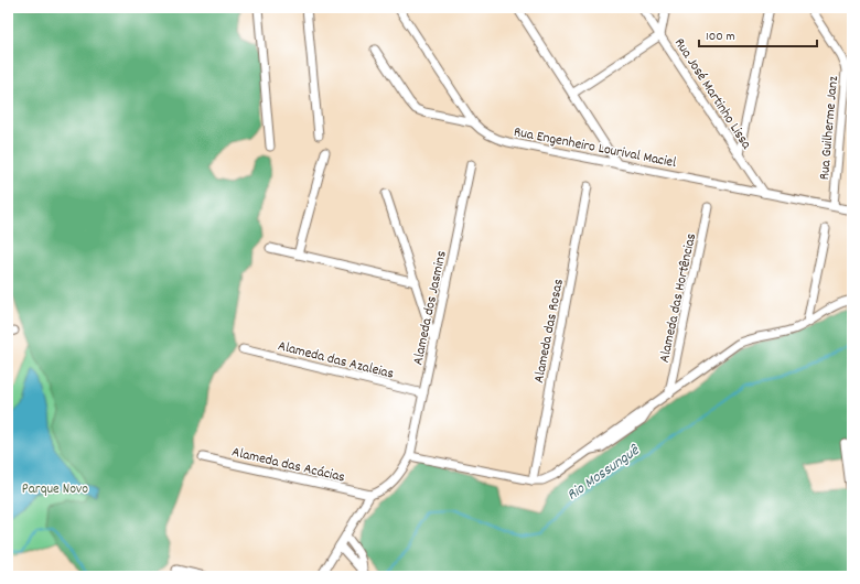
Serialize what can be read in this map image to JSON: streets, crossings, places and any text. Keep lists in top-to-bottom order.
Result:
{
  "streets": {
    "street": [
      "Rua José Martinho Lissa",
      "Rua Guilherme Janz",
      "Rua Engenheiro Lourival Maciel",
      "Alameda das Hortências",
      "Alameda dos Jasmins",
      "Alameda das Rosas",
      "Alameda das Azaleias",
      "Alameda das Acácias"
    ]
  },
  "crossings": [
    ["Rua José Martinho Lissa", "Rua Engenheiro Lourival Maciel"],
    ["Rua Guilherme Janz", "Rua Engenheiro Lourival Maciel"],
    ["Alameda dos Jasmins", "Alameda das Azaleias"]
  ],
  "water": ["Rio Mossunguê"],
  "parks": ["Parque Novo"],
  "scale_bar": "100 m"
}
